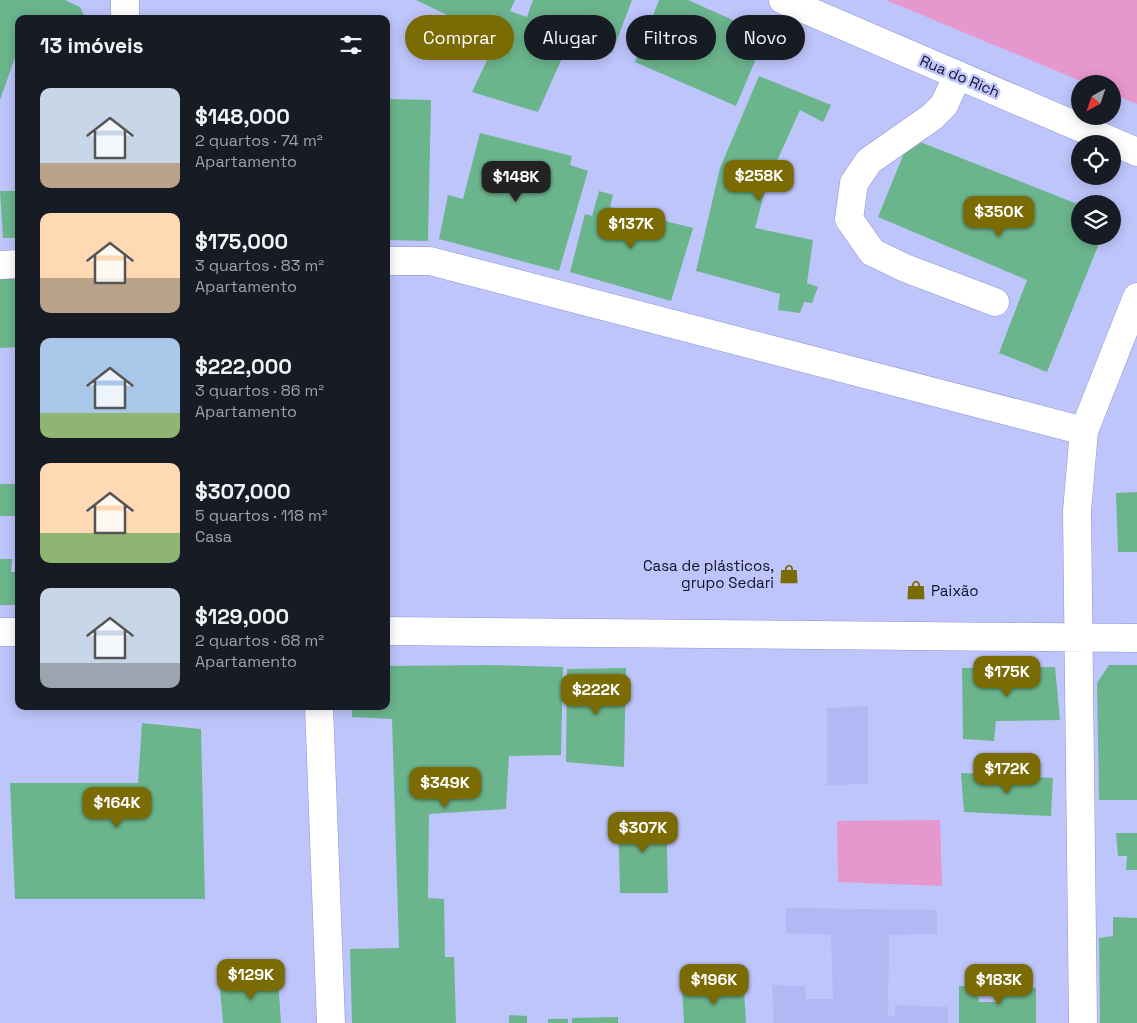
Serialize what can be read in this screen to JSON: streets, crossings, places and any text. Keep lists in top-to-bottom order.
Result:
{
  "streets": {
    "street": ["Rua do Rich"]
  },
  "places": {
    "shop": ["Casa de plásticos, grupo Sedari", "Paixão"]
  },
  "north": "bottom left",
  "page": {
    "chip": [
      "Comprar",
      "Alugar",
      "Filtros",
      "Novo"
    ],
    "heading": "13 imóveis",
    "list": [
      {
        "name": "$148,000",
        "note": "2 quartos · 74 m² · Apartamento"
      },
      {
        "name": "$175,000",
        "note": "3 quartos · 83 m² · Apartamento"
      },
      {
        "name": "$222,000",
        "note": "3 quartos · 86 m² · Apartamento"
      },
      {
        "name": "$307,000",
        "note": "5 quartos · 118 m² · Casa"
      },
      {
        "name": "$129,000",
        "note": "2 quartos · 68 m² · Apartamento"
      }
    ],
    "price": [
      "$258K",
      "$148K",
      "$350K",
      "$137K",
      "$175K",
      "$222K",
      "$172K",
      "$349K",
      "$164K",
      "$307K",
      "$129K",
      "$196K",
      "$183K"
    ]
  }
}
